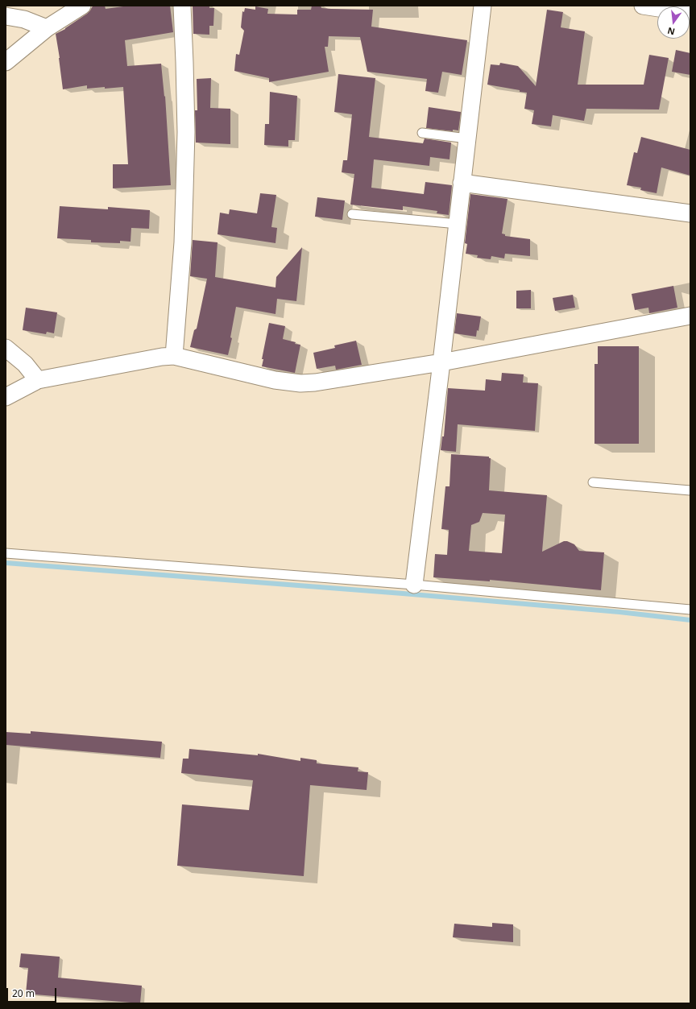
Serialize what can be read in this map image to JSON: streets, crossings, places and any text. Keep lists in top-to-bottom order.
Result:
{
  "scale_bar": "20 m",
  "north": "bottom"
}
